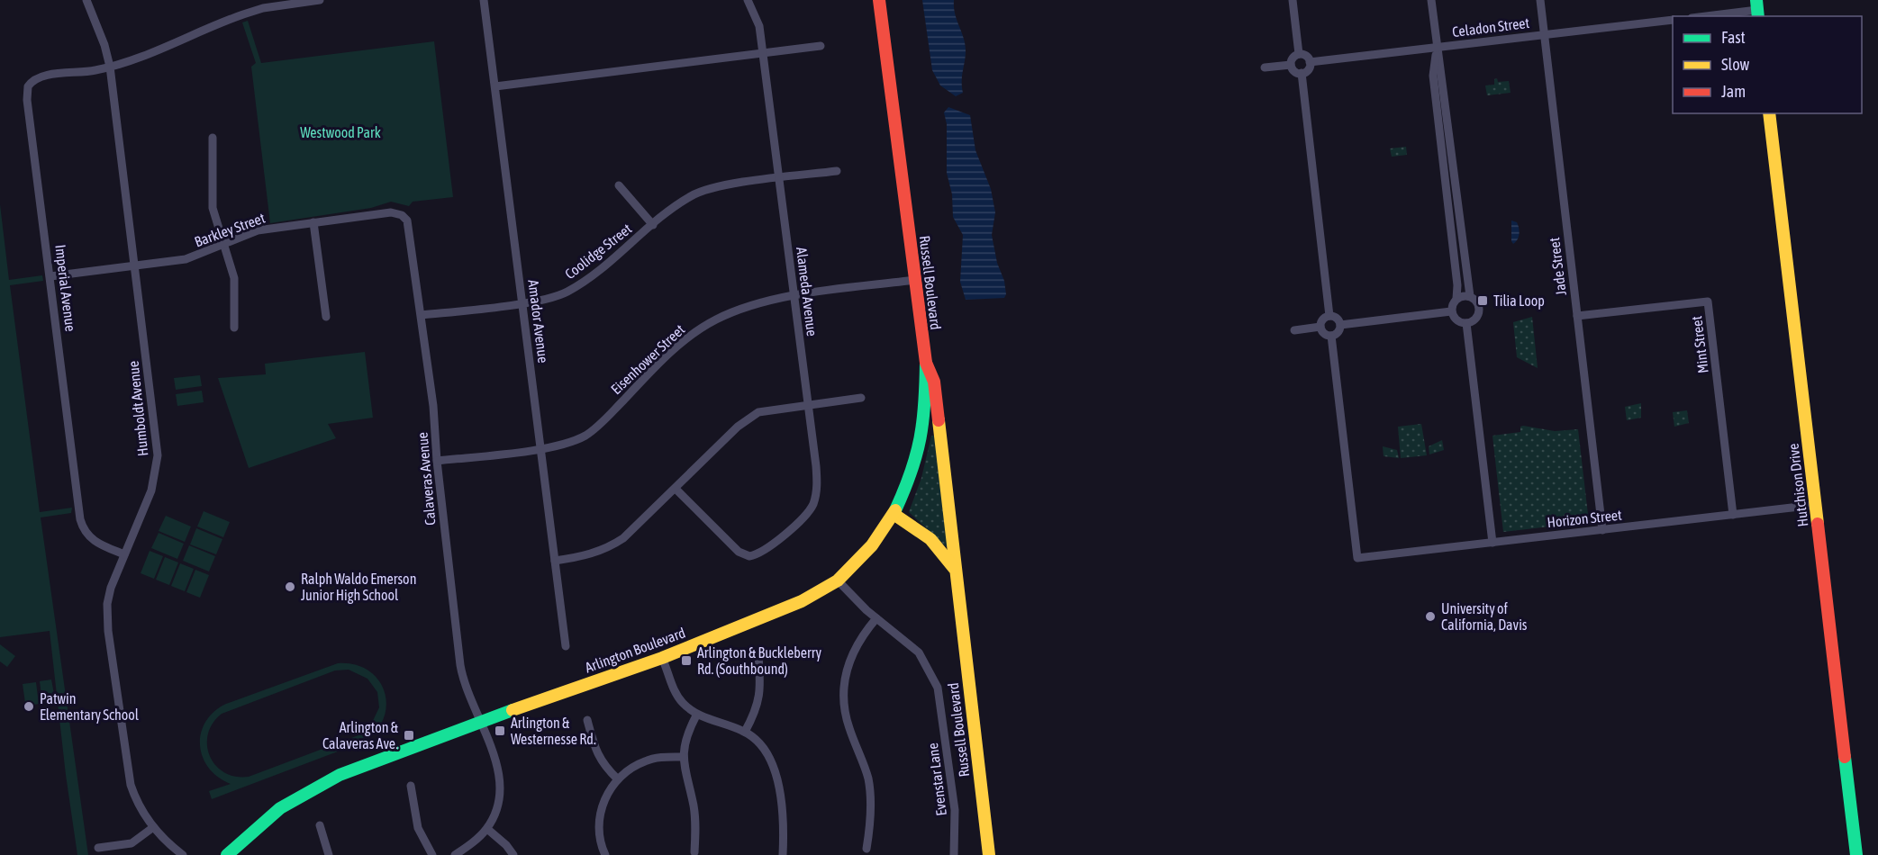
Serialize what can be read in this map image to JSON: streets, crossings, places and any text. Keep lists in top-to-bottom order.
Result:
{
  "streets": {
    "street": [
      "Celadon Street",
      "Barkley Street",
      "Coolidge Street",
      "Jade Street",
      "Russell Boulevard",
      "Imperial Avenue",
      "Alameda Avenue",
      "Amador Avenue",
      "Mint Street",
      "Eisenhower Street",
      "Humboldt Avenue",
      "Calaveras Avenue",
      "Hutchison Drive",
      "Horizon Street",
      "Arlington Boulevard",
      "Evenstar Lane"
    ]
  },
  "crossings": [
    ["Celadon Street", "Jade Street"],
    ["Barkley Street", "Imperial Avenue"],
    ["Barkley Street", "Humboldt Avenue"],
    ["Barkley Street", "Calaveras Avenue"],
    ["Coolidge Street", "Alameda Avenue"],
    ["Coolidge Street", "Amador Avenue"],
    ["Coolidge Street", "Calaveras Avenue"],
    ["Jade Street", "Mint Street"],
    ["Jade Street", "Horizon Street"],
    ["Russell Boulevard", "Eisenhower Street"],
    ["Russell Boulevard", "Arlington Boulevard"],
    ["Imperial Avenue", "Humboldt Avenue"],
    ["Alameda Avenue", "Eisenhower Street"],
    ["Amador Avenue", "Eisenhower Street"],
    ["Mint Street", "Horizon Street"],
    ["Eisenhower Street", "Calaveras Avenue"],
    ["Calaveras Avenue", "Arlington Boulevard"],
    ["Hutchison Drive", "Horizon Street"],
    ["Arlington Boulevard", "Evenstar Lane"]
  ],
  "parks": ["Westwood Park"],
  "places": {
    "transit": [
      "Tilia Loop",
      "Arlington & Buckleberry Rd. (Southbound)",
      "Arlington & Westernesse Rd.",
      "Arlington & Calaveras Ave."
    ],
    "other": ["Ralph Waldo Emerson Junior High School", "University of California, Davis", "Patwin Elementary School"]
  },
  "legend": ["Fast", "Slow", "Jam"]
}
